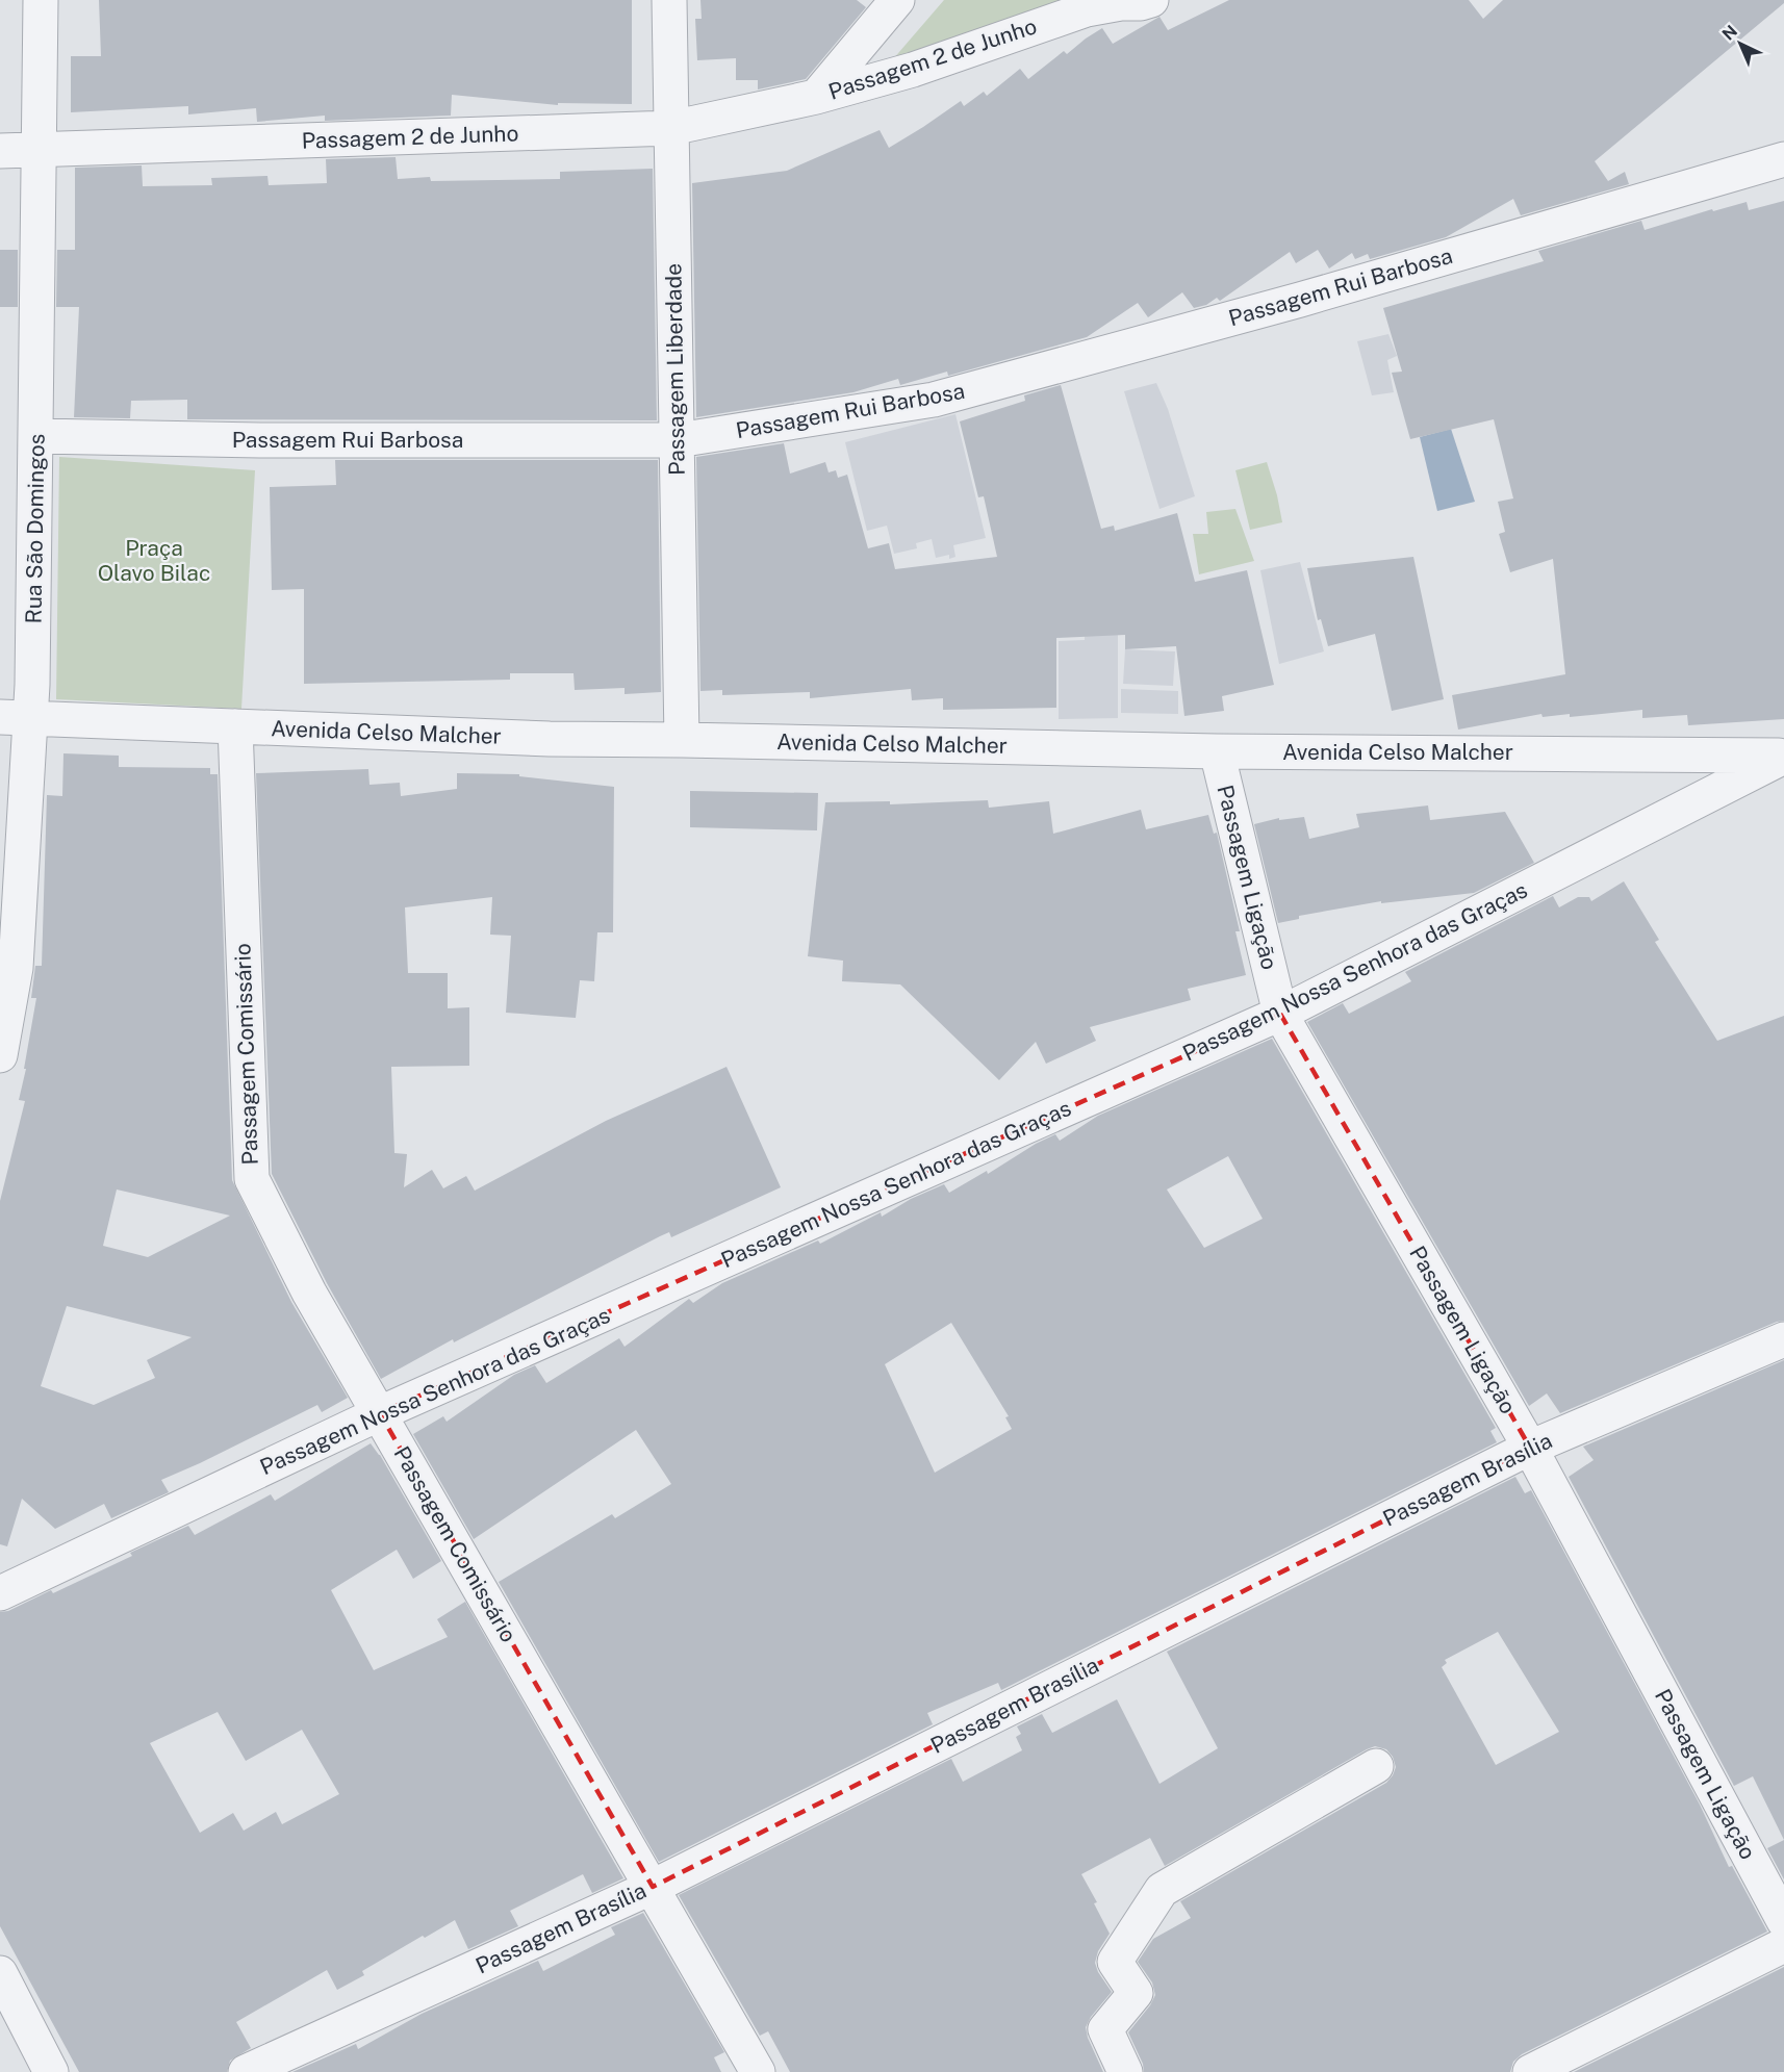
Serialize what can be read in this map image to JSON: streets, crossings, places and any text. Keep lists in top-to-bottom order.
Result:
{
  "streets": {
    "street": [
      "Passagem 2 de Junho",
      "Passagem Rui Barbosa",
      "Passagem Liberdade",
      "Rua São Domingos",
      "Avenida Celso Malcher",
      "Passagem Ligação",
      "Passagem Nossa Senhora das Graças",
      "Passagem Comissário",
      "Passagem Brasília"
    ]
  },
  "crossings": [
    ["Passagem 2 de Junho", "Passagem Liberdade"],
    ["Passagem 2 de Junho", "Rua São Domingos"],
    ["Passagem Rui Barbosa", "Passagem Liberdade"],
    ["Passagem Rui Barbosa", "Rua São Domingos"],
    ["Passagem Liberdade", "Avenida Celso Malcher"],
    ["Rua São Domingos", "Avenida Celso Malcher"],
    ["Avenida Celso Malcher", "Passagem Ligação"],
    ["Avenida Celso Malcher", "Passagem Nossa Senhora das Graças"],
    ["Avenida Celso Malcher", "Passagem Comissário"],
    ["Passagem Ligação", "Passagem Nossa Senhora das Graças"],
    ["Passagem Ligação", "Passagem Brasília"],
    ["Passagem Nossa Senhora das Graças", "Passagem Comissário"],
    ["Passagem Comissário", "Passagem Brasília"]
  ],
  "parks": ["Praça Olavo Bilac"],
  "north": "top left"
}
